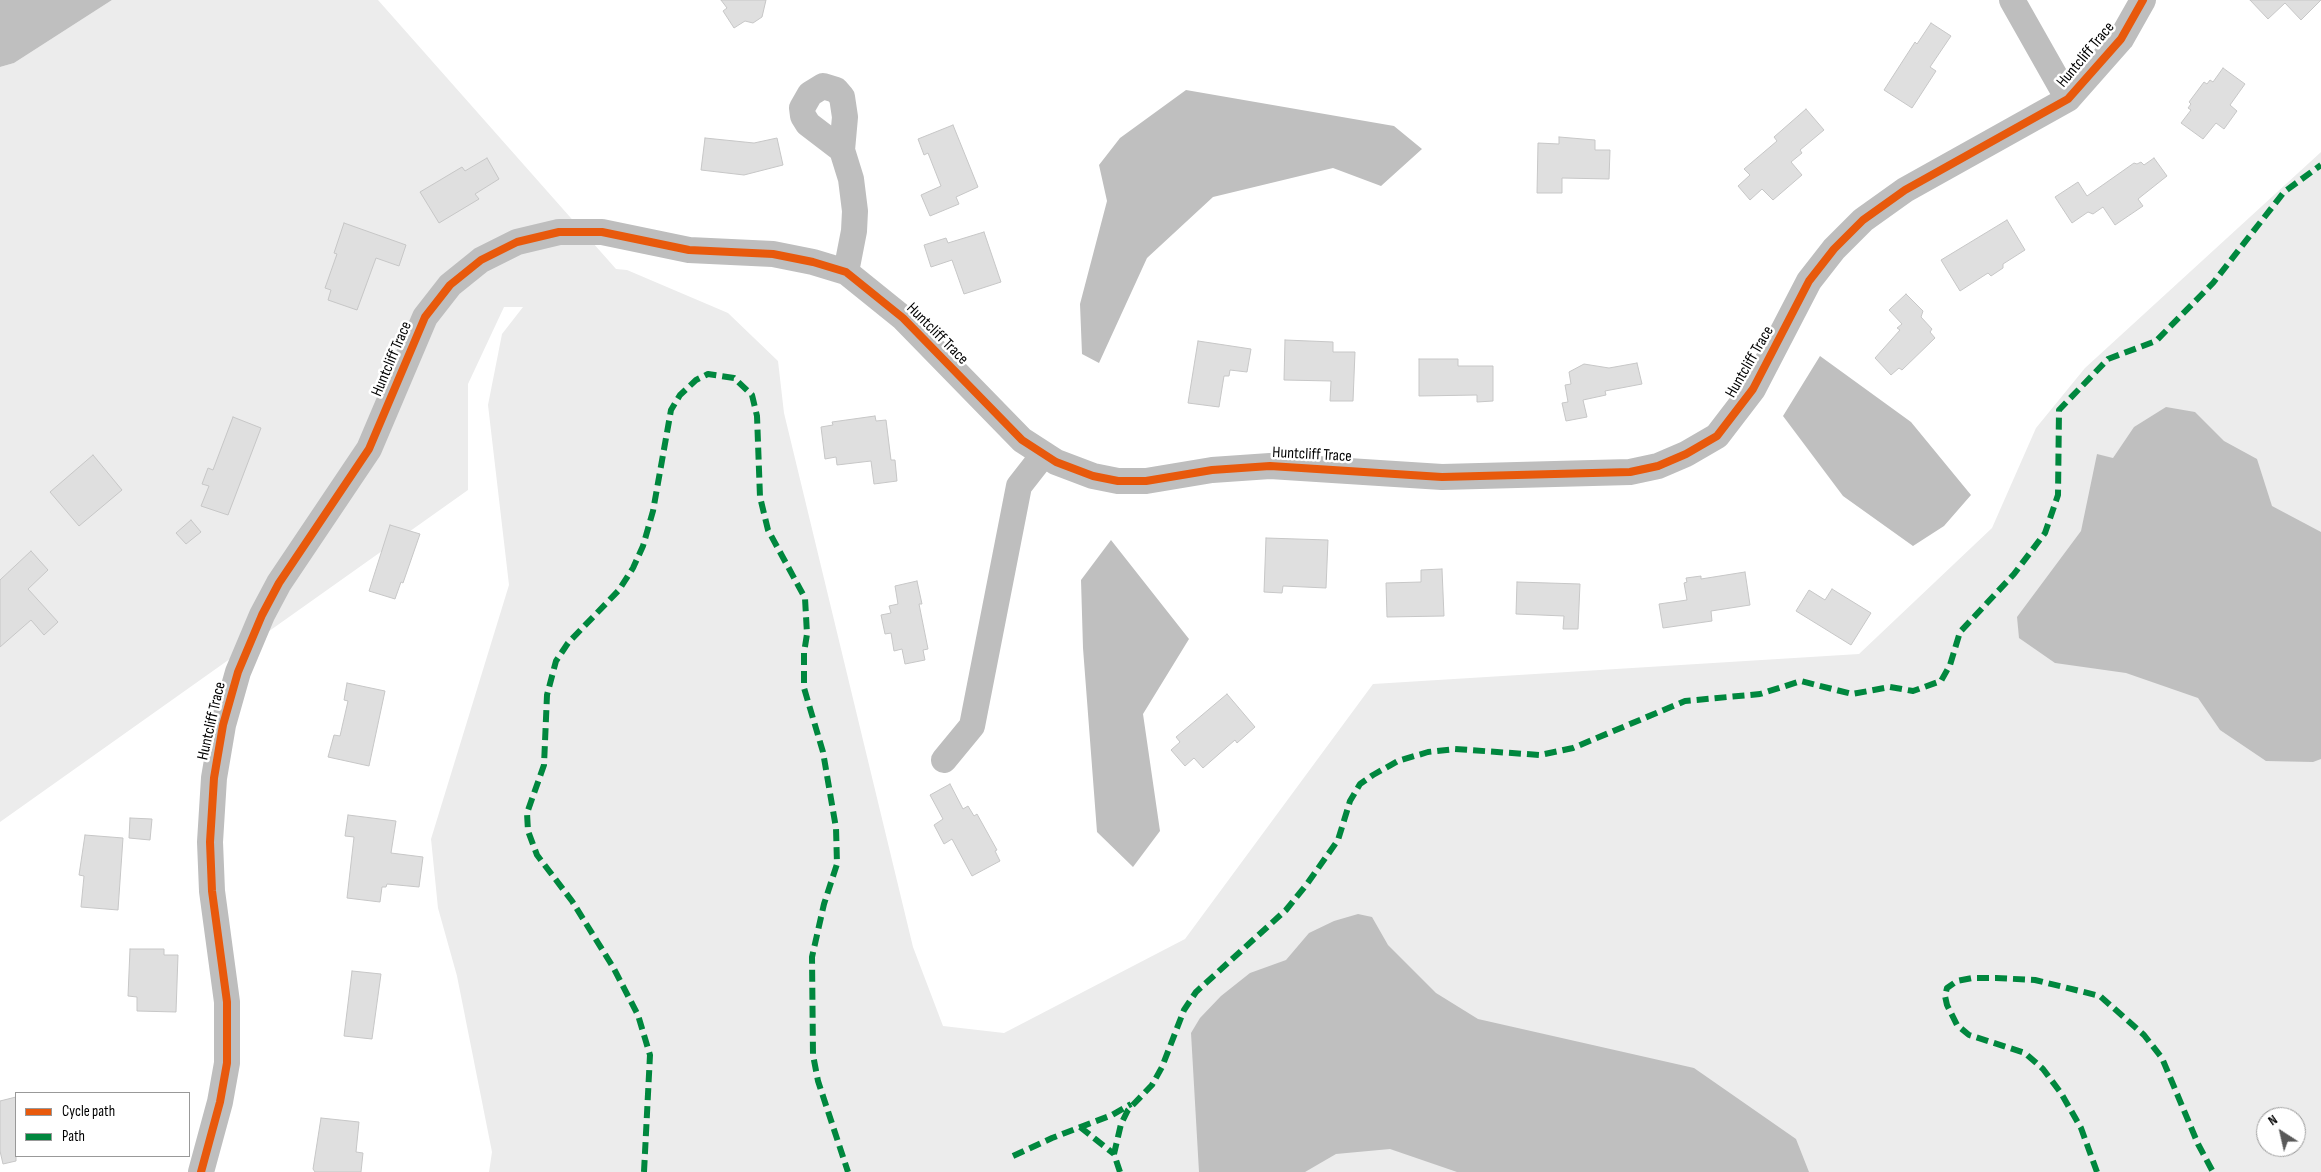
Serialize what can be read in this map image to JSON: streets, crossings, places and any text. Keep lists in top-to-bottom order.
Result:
{
  "streets": {
    "street": ["Huntcliff Trace"]
  },
  "legend": ["Cycle path", "Path"],
  "north": "top left"
}
